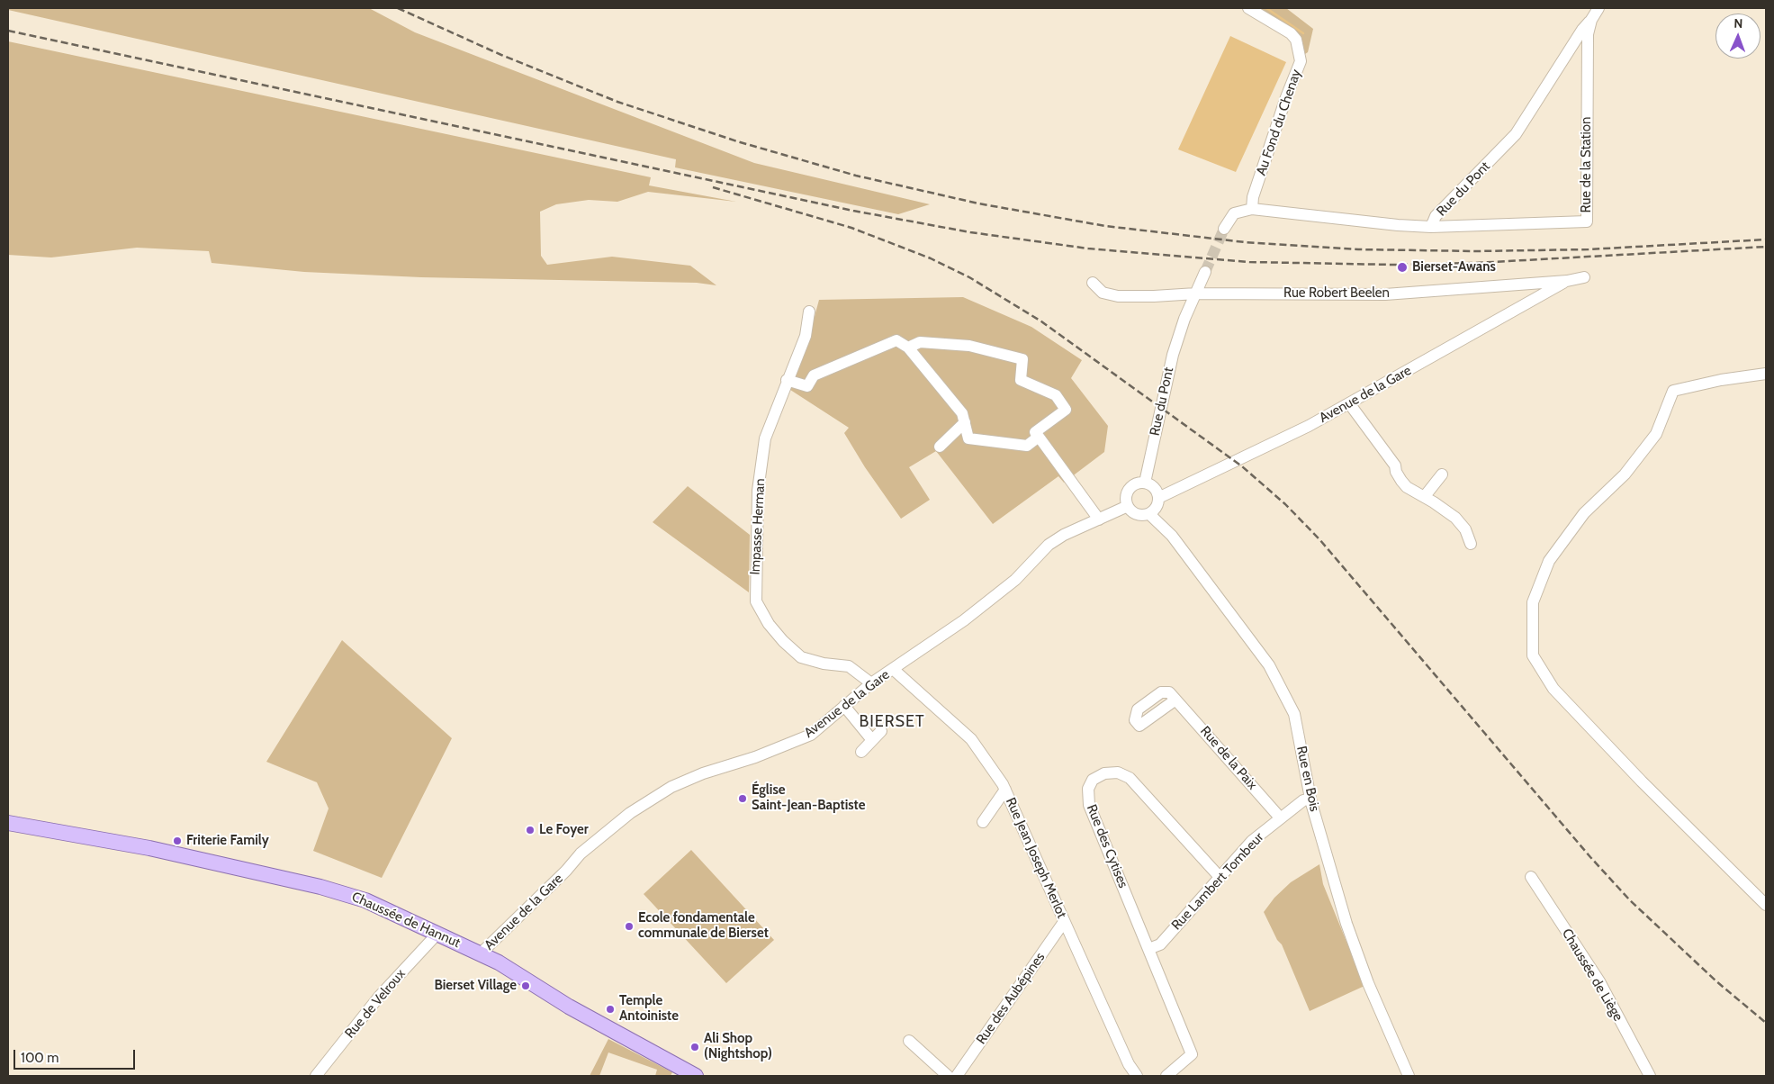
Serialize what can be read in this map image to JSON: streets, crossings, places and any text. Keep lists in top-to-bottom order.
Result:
{
  "streets": {
    "main road": ["Chaussée de Hannut"],
    "street": [
      "Au Fond du Chenay",
      "Rue de la Station",
      "Rue du Pont",
      "Rue Robert Beelen",
      "Avenue de la Gare",
      "Impasse Herman",
      "Rue de la Paix",
      "Rue en Bois",
      "Rue des Cytises",
      "Rue Jean Joseph Merlot",
      "Rue Lambert Tombeur",
      "Chaussée de Liège",
      "Rue des Aubépines",
      "Rue de Velroux"
    ]
  },
  "crossings": [
    ["Au Fond du Chenay", "Rue du Pont"],
    ["Rue de la Station", "Rue du Pont"],
    ["Rue du Pont", "Rue Robert Beelen"],
    ["Rue du Pont", "Avenue de la Gare"],
    ["Rue du Pont", "Rue en Bois"],
    ["Rue Robert Beelen", "Avenue de la Gare"],
    ["Avenue de la Gare", "Impasse Herman"],
    ["Avenue de la Gare", "Rue en Bois"],
    ["Avenue de la Gare", "Rue Jean Joseph Merlot"],
    ["Avenue de la Gare", "Chaussée de Hannut"],
    ["Rue de la Paix", "Rue Lambert Tombeur"],
    ["Rue en Bois", "Rue Lambert Tombeur"],
    ["Rue des Cytises", "Rue Lambert Tombeur"],
    ["Rue Jean Joseph Merlot", "Rue des Aubépines"],
    ["Chaussée de Hannut", "Rue de Velroux"]
  ],
  "districts": ["BIERSET"],
  "places": [
    "Bierset-Awans",
    "Église Saint-Jean-Baptiste",
    "Le Foyer",
    "Friterie Family",
    "Ecole fondamentale communale de Bierset",
    "Bierset Village",
    "Temple Antoiniste",
    "Ali Shop (Nightshop)"
  ],
  "scale_bar": "100 m",
  "north": "top"
}
